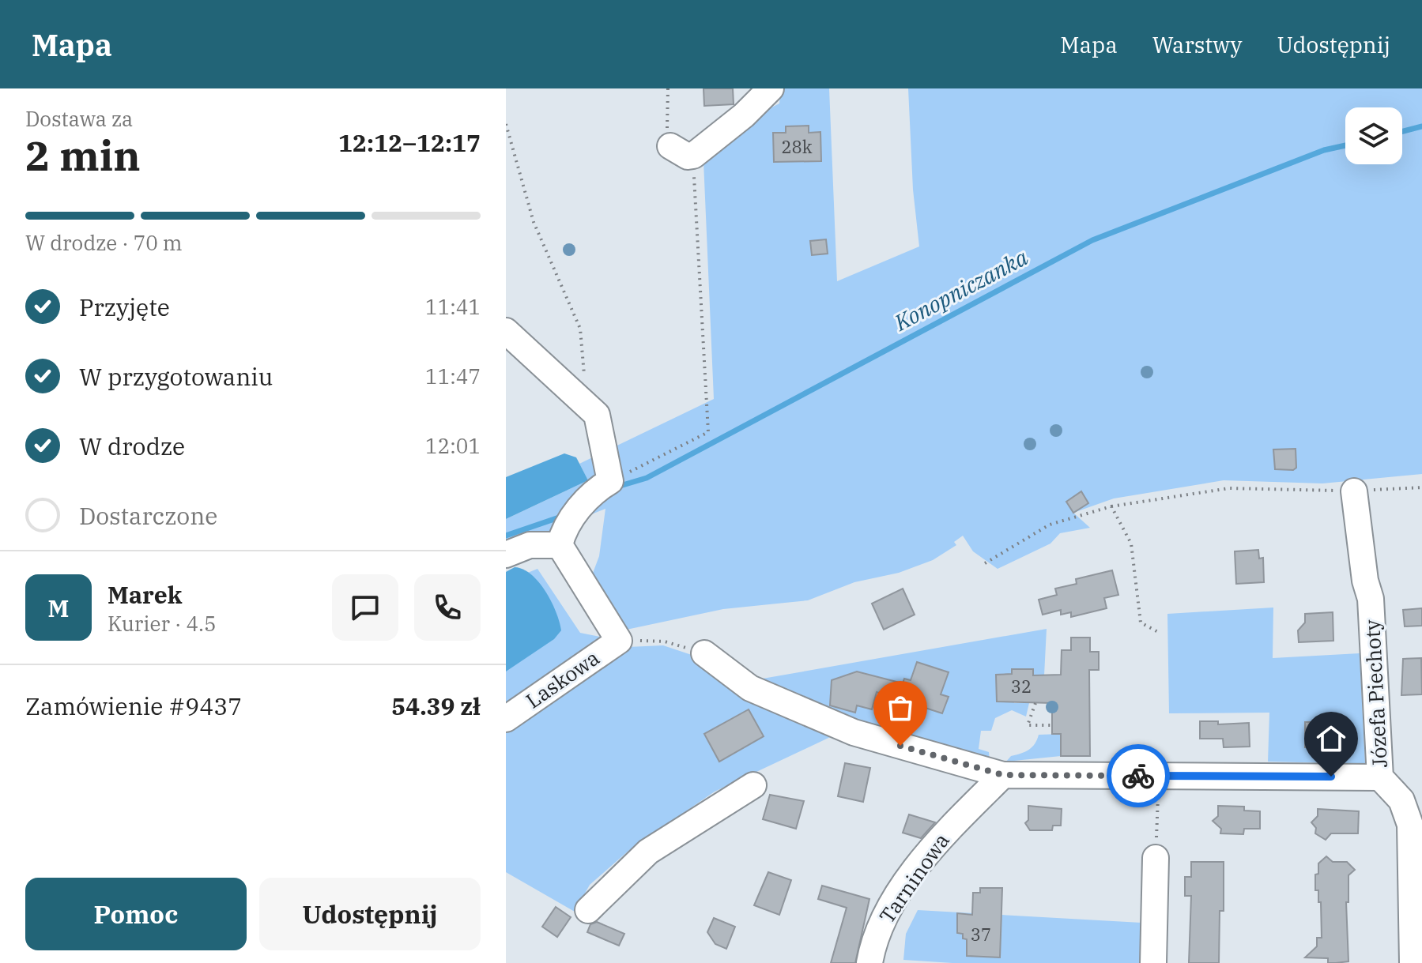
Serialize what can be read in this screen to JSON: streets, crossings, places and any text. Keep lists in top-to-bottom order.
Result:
{
  "streets": {
    "street": ["Laskowa", "Józefa Piechoty", "Tarninowa"]
  },
  "water": ["Konopniczanka"],
  "house_numbers": ["28k", "32", "37"],
  "page": {
    "header": "Mapa",
    "nav": ["Mapa", "Warstwy", "Udostępnij"],
    "heading": ["2 min", "Dostawa za", "12:12–12:17"],
    "panel": [
      "Marek",
      "Kurier · 4.5",
      "Zamówienie #9437",
      "54.39 zł"
    ],
    "bar": "W drodze · 70 m",
    "list": [
      ["Przyjęte", "11:41"],
      ["W przygotowaniu", "11:47"],
      ["W drodze", "12:01"],
      "Dostarczone"
    ],
    "round": "M",
    "buttons": ["Pomoc", "Udostępnij"]
  }
}
